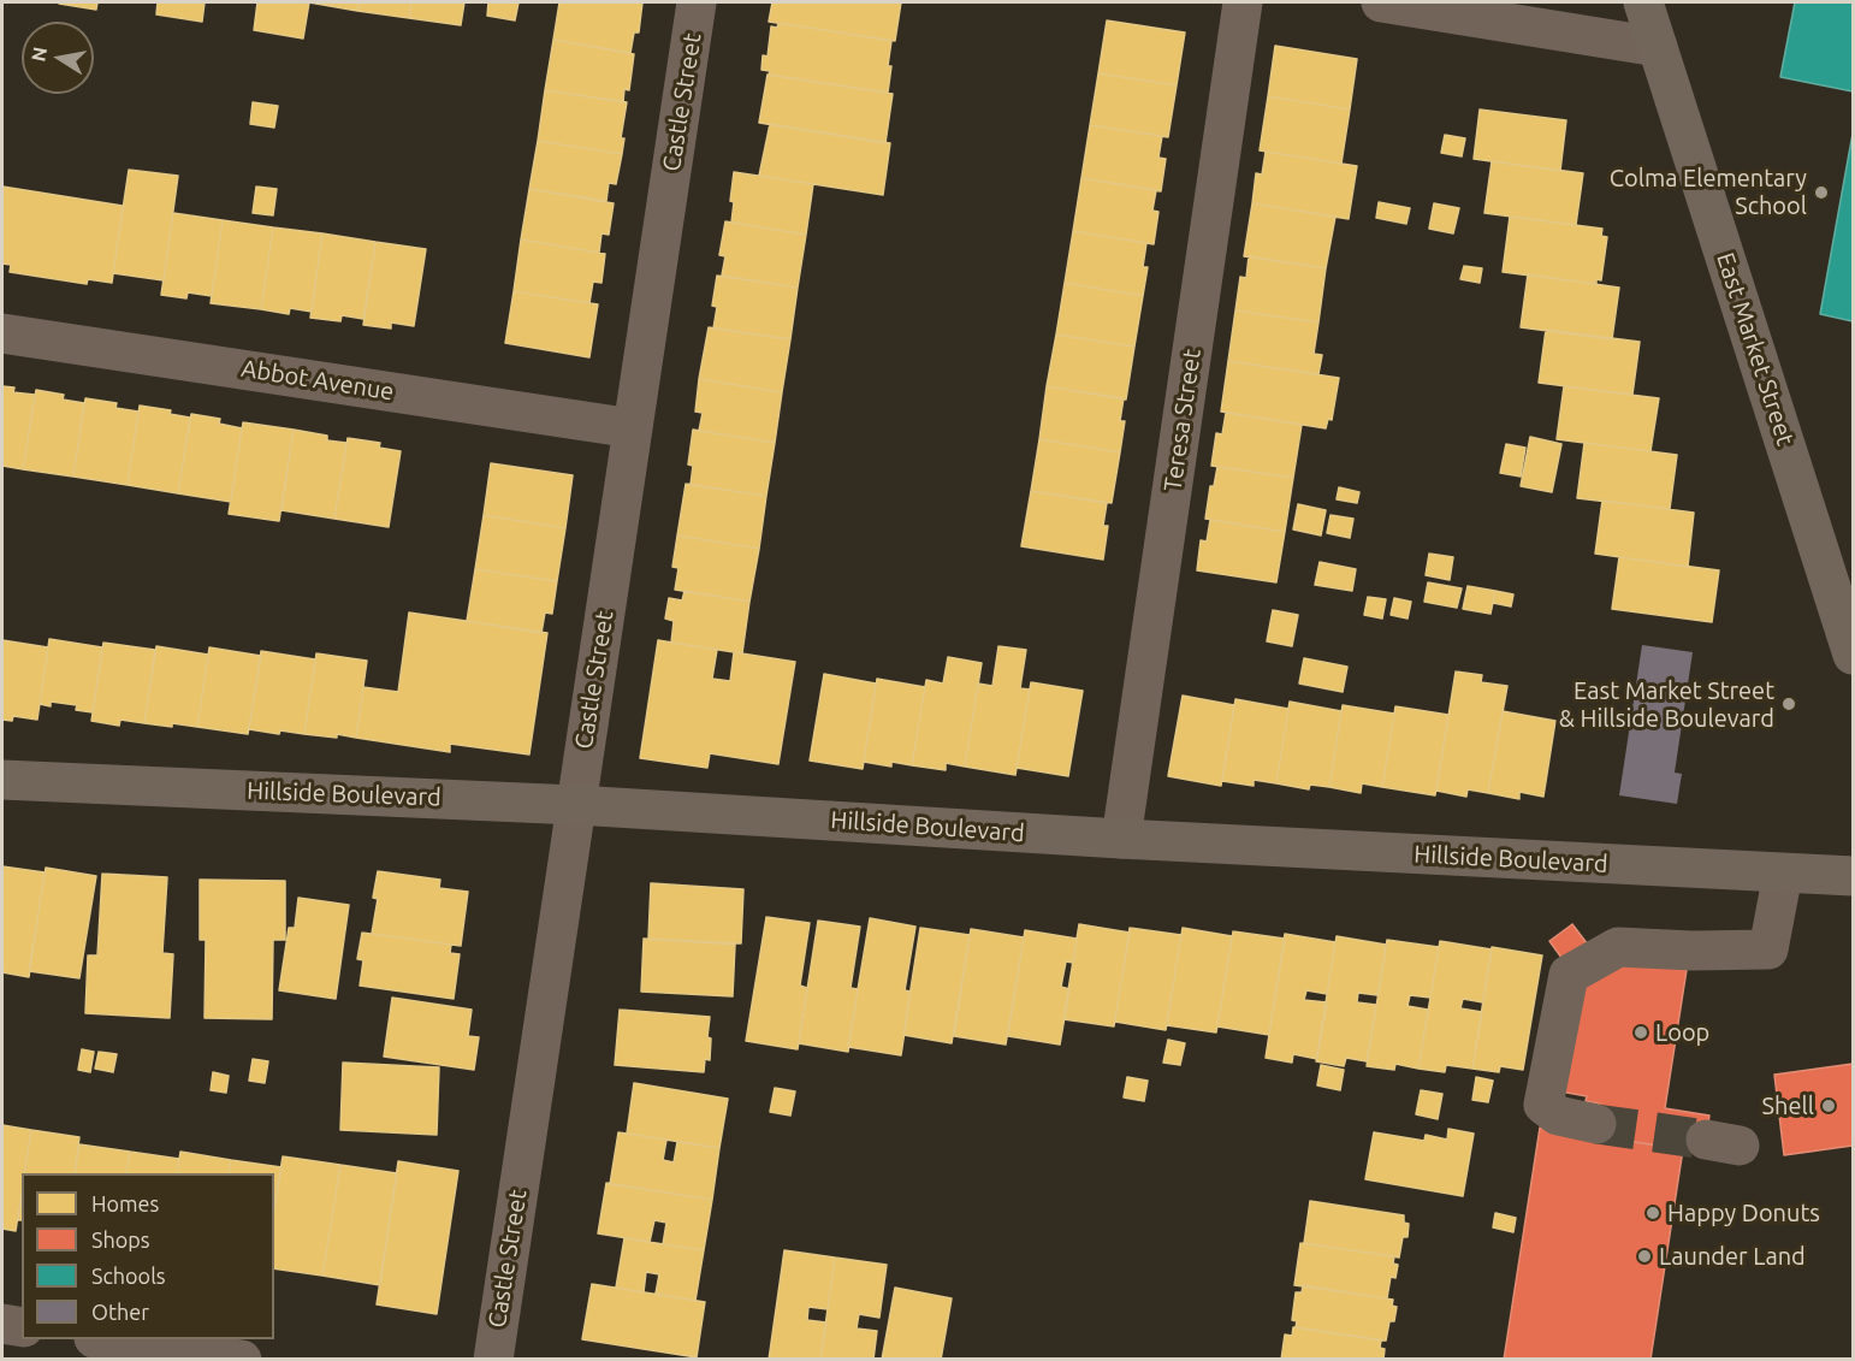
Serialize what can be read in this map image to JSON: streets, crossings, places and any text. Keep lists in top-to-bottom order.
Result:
{
  "streets": {
    "main road": ["East Market Street", "Hillside Boulevard"],
    "street": ["Castle Street", "Abbot Avenue", "Teresa Street"]
  },
  "crossings": [
    ["Castle Street", "Abbot Avenue"],
    ["Castle Street", "Hillside Boulevard"],
    ["Teresa Street", "Hillside Boulevard"]
  ],
  "places": [
    "Colma Elementary School",
    "East Market Street & Hillside Boulevard",
    "Loop",
    "Shell",
    "Happy Donuts",
    "Launder Land"
  ],
  "legend": [
    "Homes",
    "Shops",
    "Schools",
    "Other"
  ],
  "north": "left"
}
